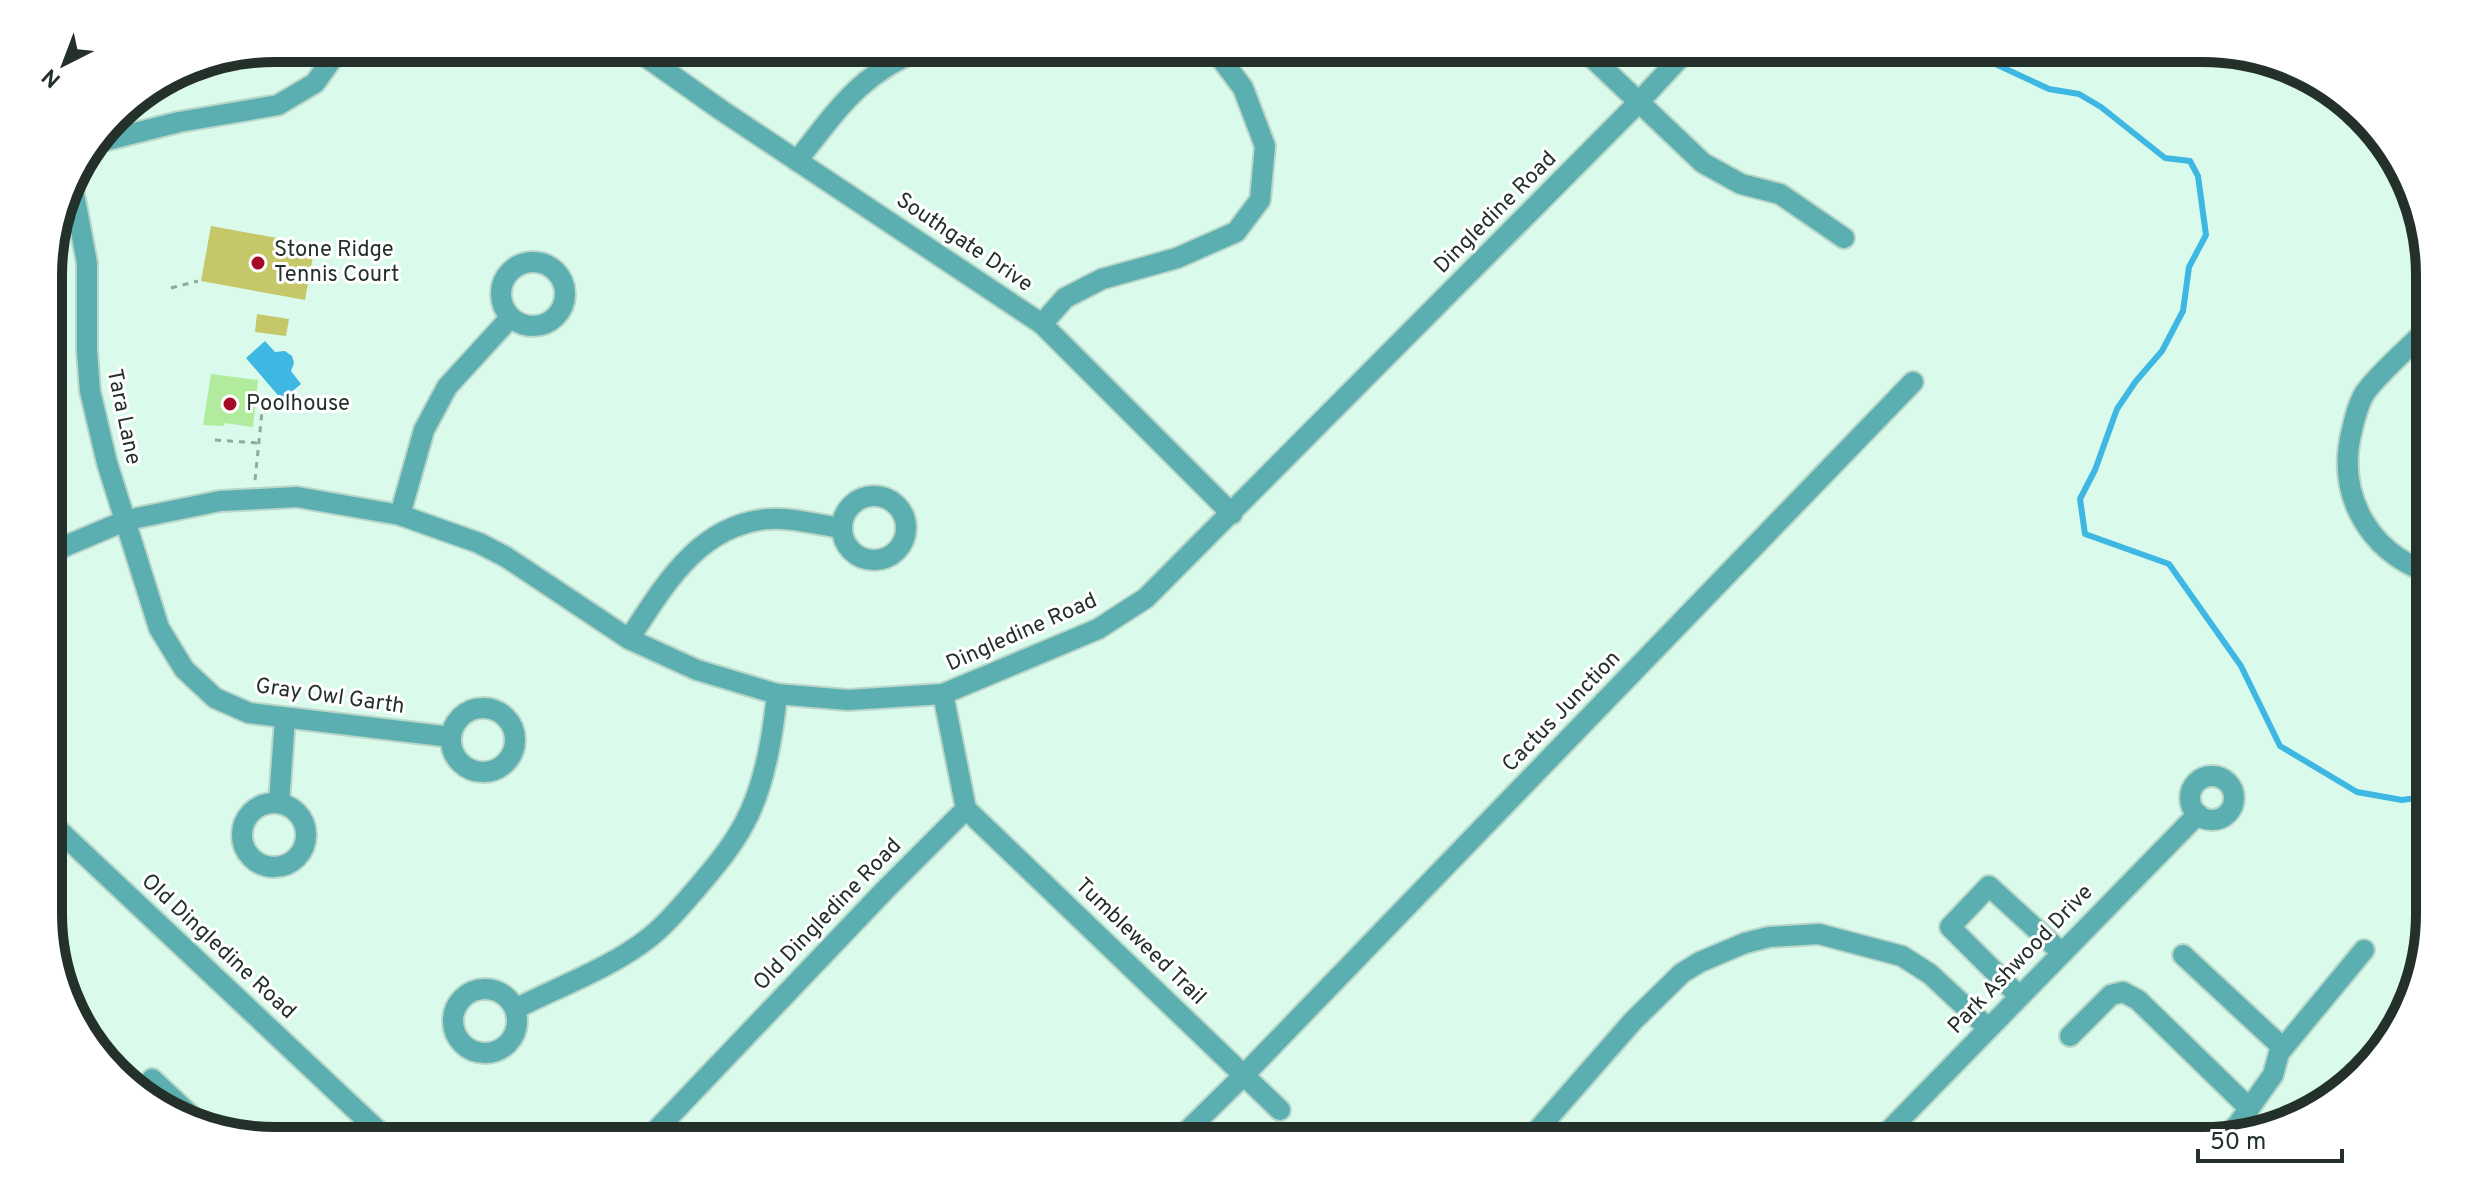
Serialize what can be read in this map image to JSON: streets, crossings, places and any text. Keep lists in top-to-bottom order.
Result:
{
  "streets": {
    "street": [
      "Dingledine Road",
      "Southgate Drive",
      "Tara Lane",
      "Gray Owl Garth",
      "Cactus Junction",
      "Old Dingledine Road",
      "Tumbleweed Trail",
      "Park Ashwood Drive"
    ]
  },
  "crossings": [
    ["Dingledine Road", "Southgate Drive"],
    ["Dingledine Road", "Tara Lane"],
    ["Dingledine Road", "Gray Owl Garth"],
    ["Tara Lane", "Gray Owl Garth"],
    ["Cactus Junction", "Tumbleweed Trail"],
    ["Old Dingledine Road", "Tumbleweed Trail"]
  ],
  "places": ["Stone Ridge Tennis Court", "Poolhouse"],
  "scale_bar": "50 m",
  "north": "bottom left"
}
